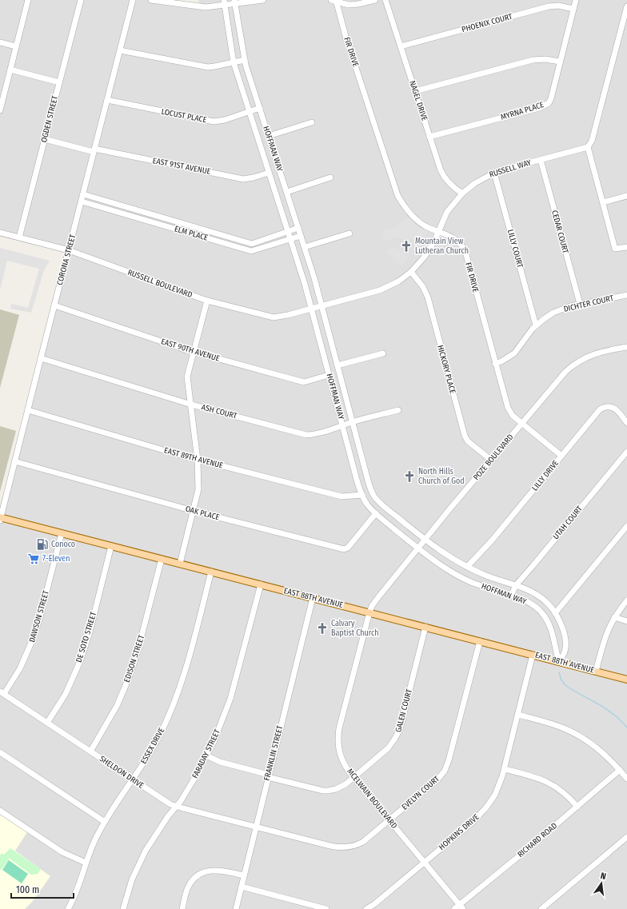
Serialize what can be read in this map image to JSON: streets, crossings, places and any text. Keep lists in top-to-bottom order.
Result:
{
  "streets": {
    "main road": ["EAST 88TH AVENUE"],
    "street": [
      "PHOENIX COURT",
      "FIR DRIVE",
      "NAGEL DRIVE",
      "MYRNA PLACE",
      "LOCUST PLACE",
      "OGDEN STREET",
      "HOFFMAN WAY",
      "EAST 91ST AVENUE",
      "RUSSELL WAY",
      "CEDAR COURT",
      "ELM PLACE",
      "LILLY COURT",
      "CORONA STREET",
      "RUSSELL BOULEVARD",
      "DICHTER COURT",
      "EAST 90TH AVENUE",
      "HICKORY PLACE",
      "ASH COURT",
      "POZE BOULEVARD",
      "EAST 89TH AVENUE",
      "LILLY DRIVE",
      "OAK PLACE",
      "UTAH COURT",
      "DAWSON STREET",
      "DE SOTO STREET",
      "EDISON STREET",
      "GALEN COURT",
      "ESSEX DRIVE",
      "FRANKLIN STREET",
      "FARADAY STREET",
      "SHELDON DRIVE",
      "EVELYN COURT",
      "MCELWAIN BOULEVARD",
      "HOPKINS DRIVE",
      "RICHARD ROAD"
    ]
  },
  "crossings": [
    ["PHOENIX COURT", "NAGEL DRIVE"],
    ["PHOENIX COURT", "MYRNA PLACE"],
    ["FIR DRIVE", "RUSSELL WAY"],
    ["FIR DRIVE", "DICHTER COURT"],
    ["FIR DRIVE", "POZE BOULEVARD"],
    ["FIR DRIVE", "LILLY DRIVE"],
    ["NAGEL DRIVE", "MYRNA PLACE"],
    ["NAGEL DRIVE", "RUSSELL WAY"],
    ["LOCUST PLACE", "HOFFMAN WAY"],
    ["LOCUST PLACE", "CORONA STREET"],
    ["OGDEN STREET", "EAST 91ST AVENUE"],
    ["OGDEN STREET", "RUSSELL BOULEVARD"],
    ["HOFFMAN WAY", "EAST 91ST AVENUE"],
    ["HOFFMAN WAY", "RUSSELL WAY"],
    ["HOFFMAN WAY", "ELM PLACE"],
    ["HOFFMAN WAY", "RUSSELL BOULEVARD"],
    ["HOFFMAN WAY", "EAST 90TH AVENUE"],
    ["HOFFMAN WAY", "ASH COURT"],
    ["HOFFMAN WAY", "POZE BOULEVARD"],
    ["HOFFMAN WAY", "EAST 89TH AVENUE"],
    ["HOFFMAN WAY", "LILLY DRIVE"],
    ["HOFFMAN WAY", "OAK PLACE"],
    ["HOFFMAN WAY", "UTAH COURT"],
    ["HOFFMAN WAY", "EAST 88TH AVENUE"],
    ["EAST 91ST AVENUE", "CORONA STREET"],
    ["RUSSELL WAY", "CEDAR COURT"],
    ["RUSSELL WAY", "LILLY COURT"],
    ["RUSSELL WAY", "RUSSELL BOULEVARD"],
    ["RUSSELL WAY", "HICKORY PLACE"],
    ["CEDAR COURT", "DICHTER COURT"],
    ["ELM PLACE", "CORONA STREET"],
    ["LILLY COURT", "DICHTER COURT"],
    ["CORONA STREET", "RUSSELL BOULEVARD"],
    ["CORONA STREET", "EAST 90TH AVENUE"],
    ["CORONA STREET", "ASH COURT"],
    ["CORONA STREET", "EAST 89TH AVENUE"],
    ["CORONA STREET", "OAK PLACE"],
    ["CORONA STREET", "EAST 88TH AVENUE"],
    ["HICKORY PLACE", "POZE BOULEVARD"],
    ["POZE BOULEVARD", "EAST 88TH AVENUE"],
    ["POZE BOULEVARD", "MCELWAIN BOULEVARD"],
    ["EAST 88TH AVENUE", "DAWSON STREET"],
    ["EAST 88TH AVENUE", "DE SOTO STREET"],
    ["EAST 88TH AVENUE", "EDISON STREET"],
    ["EAST 88TH AVENUE", "GALEN COURT"],
    ["EAST 88TH AVENUE", "ESSEX DRIVE"],
    ["EAST 88TH AVENUE", "FRANKLIN STREET"],
    ["EAST 88TH AVENUE", "FARADAY STREET"],
    ["EAST 88TH AVENUE", "EVELYN COURT"],
    ["EAST 88TH AVENUE", "MCELWAIN BOULEVARD"],
    ["EAST 88TH AVENUE", "HOPKINS DRIVE"],
    ["DAWSON STREET", "SHELDON DRIVE"],
    ["DE SOTO STREET", "SHELDON DRIVE"],
    ["EDISON STREET", "SHELDON DRIVE"],
    ["GALEN COURT", "FRANKLIN STREET"],
    ["GALEN COURT", "FARADAY STREET"],
    ["GALEN COURT", "MCELWAIN BOULEVARD"],
    ["ESSEX DRIVE", "SHELDON DRIVE"],
    ["FRANKLIN STREET", "SHELDON DRIVE"],
    ["FRANKLIN STREET", "EVELYN COURT"],
    ["FARADAY STREET", "SHELDON DRIVE"],
    ["SHELDON DRIVE", "EVELYN COURT"],
    ["EVELYN COURT", "MCELWAIN BOULEVARD"],
    ["MCELWAIN BOULEVARD", "HOPKINS DRIVE"],
    ["MCELWAIN BOULEVARD", "RICHARD ROAD"]
  ],
  "places": {
    "church": ["Mountain View Lutheran Church", "North Hills Church of God", "Calvary Baptist Church"],
    "fuel station": ["Conoco"],
    "supermarket": ["7-Eleven"]
  },
  "scale_bar": "100 m",
  "north": "top"
}
